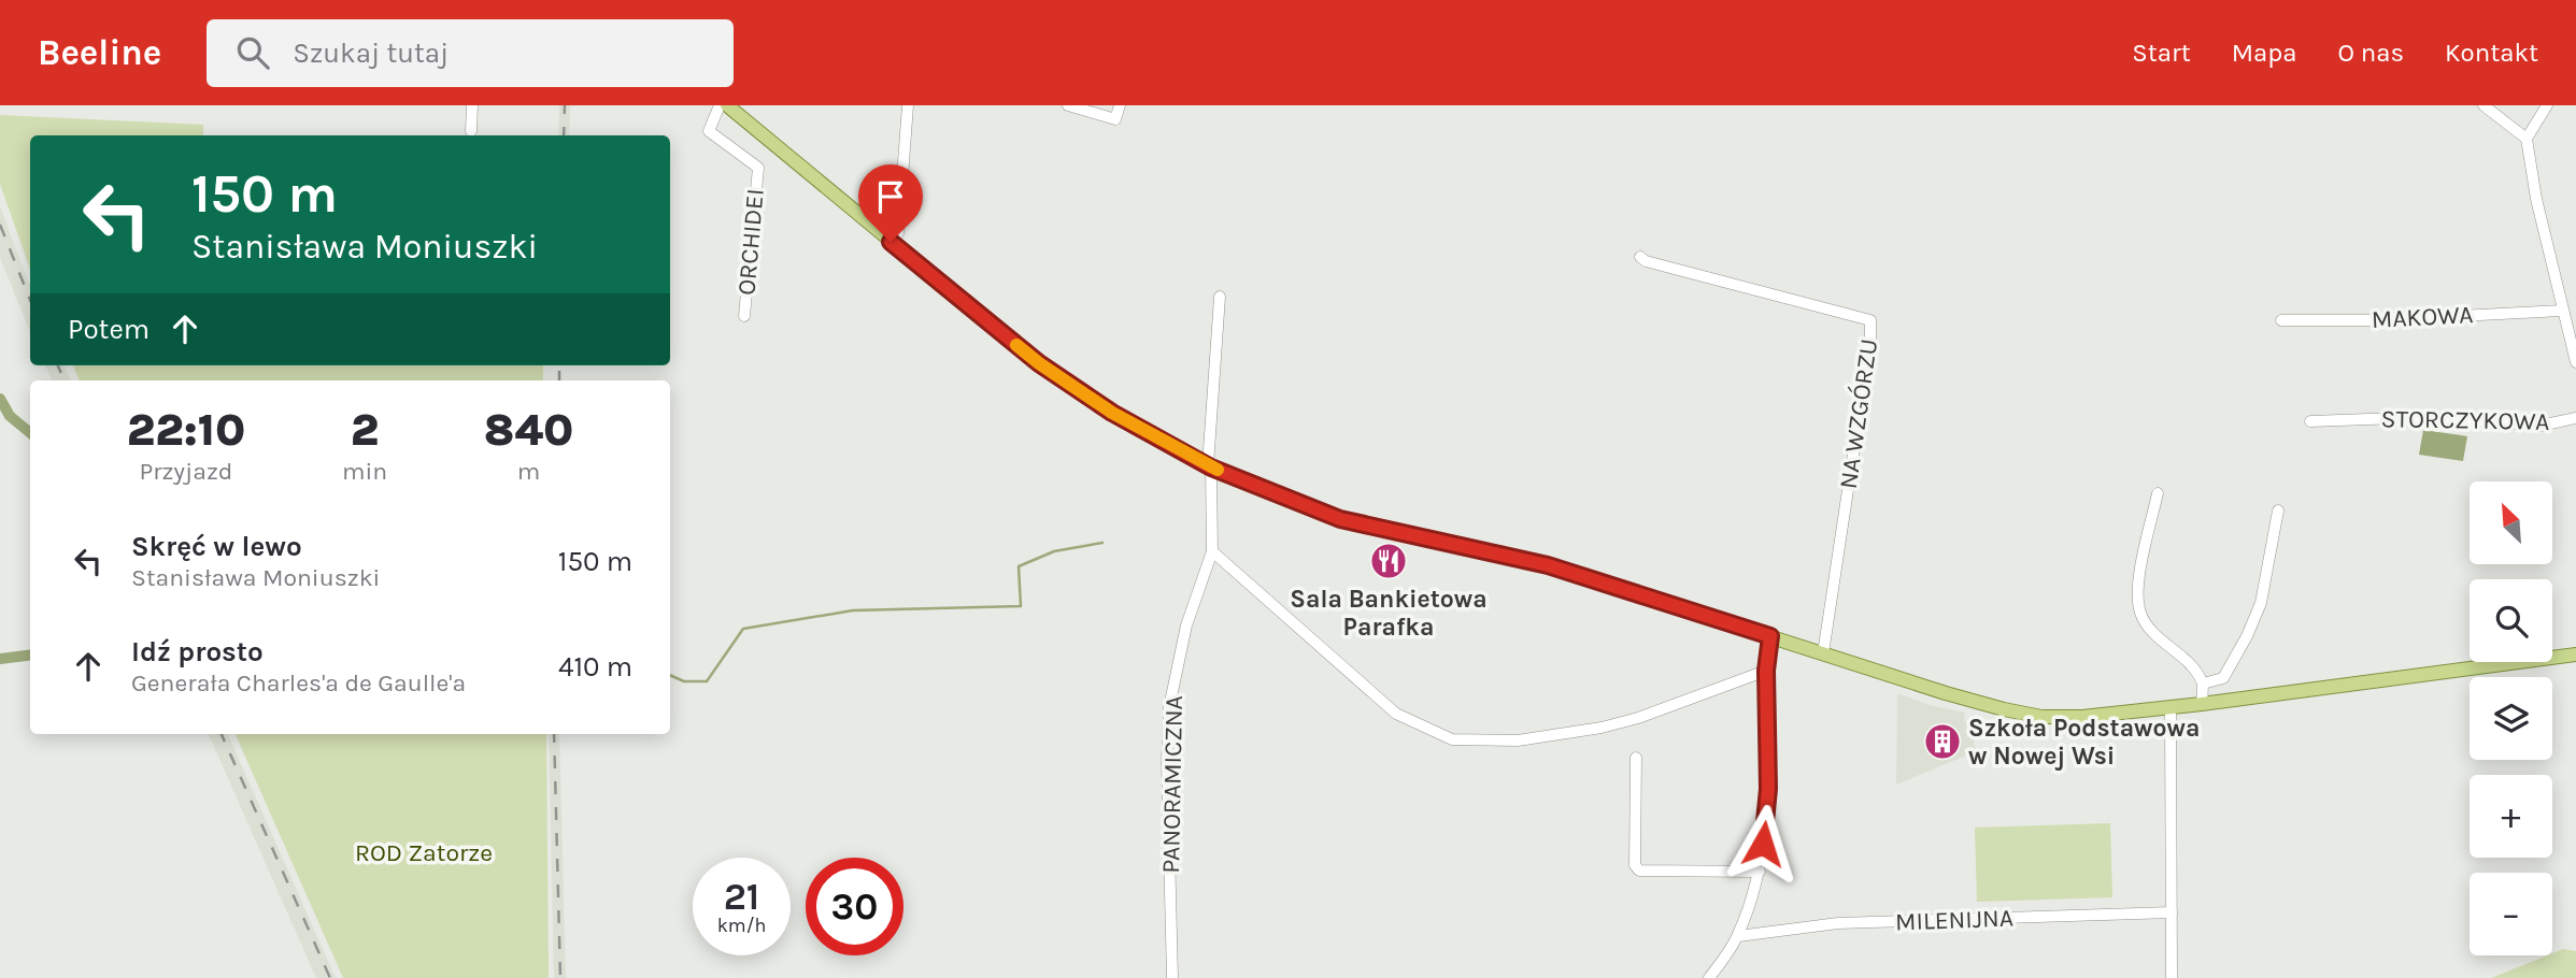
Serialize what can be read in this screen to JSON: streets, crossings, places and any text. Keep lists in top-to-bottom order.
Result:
{
  "streets": {
    "street": [
      "ORCHIDEI",
      "MAKOWA",
      "NA WZGÓRZU",
      "STORCZYKOWA",
      "PANORAMICZNA",
      "MILENIJNA"
    ]
  },
  "parks": ["ROD Zatorze"],
  "places": {
    "restaurant": ["Sala Bankietowa Parafka"],
    "building": ["Szkoła Podstawowa w Nowej Wsi"]
  },
  "north": "top left",
  "page": {
    "header": "Beeline",
    "search": "Szukaj tutaj",
    "nav": [
      "Start",
      "Mapa",
      "O nas",
      "Kontakt"
    ],
    "turn": ["150 m", "Stanisława Moniuszki"],
    "then": "Potem",
    "eta": [
      "22:10",
      "Przyjazd",
      "2",
      "min",
      "840",
      "m"
    ],
    "map_buttons": ["+", "−"],
    "list": [
      {
        "name": "Skręć w lewo",
        "note": "Stanisława Moniuszki",
        "value": "150 m"
      },
      {
        "name": "Idź prosto",
        "note": "Generała Charles'a de Gaulle'a",
        "value": "410 m"
      }
    ],
    "speed": "21 km/h",
    "limit": "30"
  }
}
